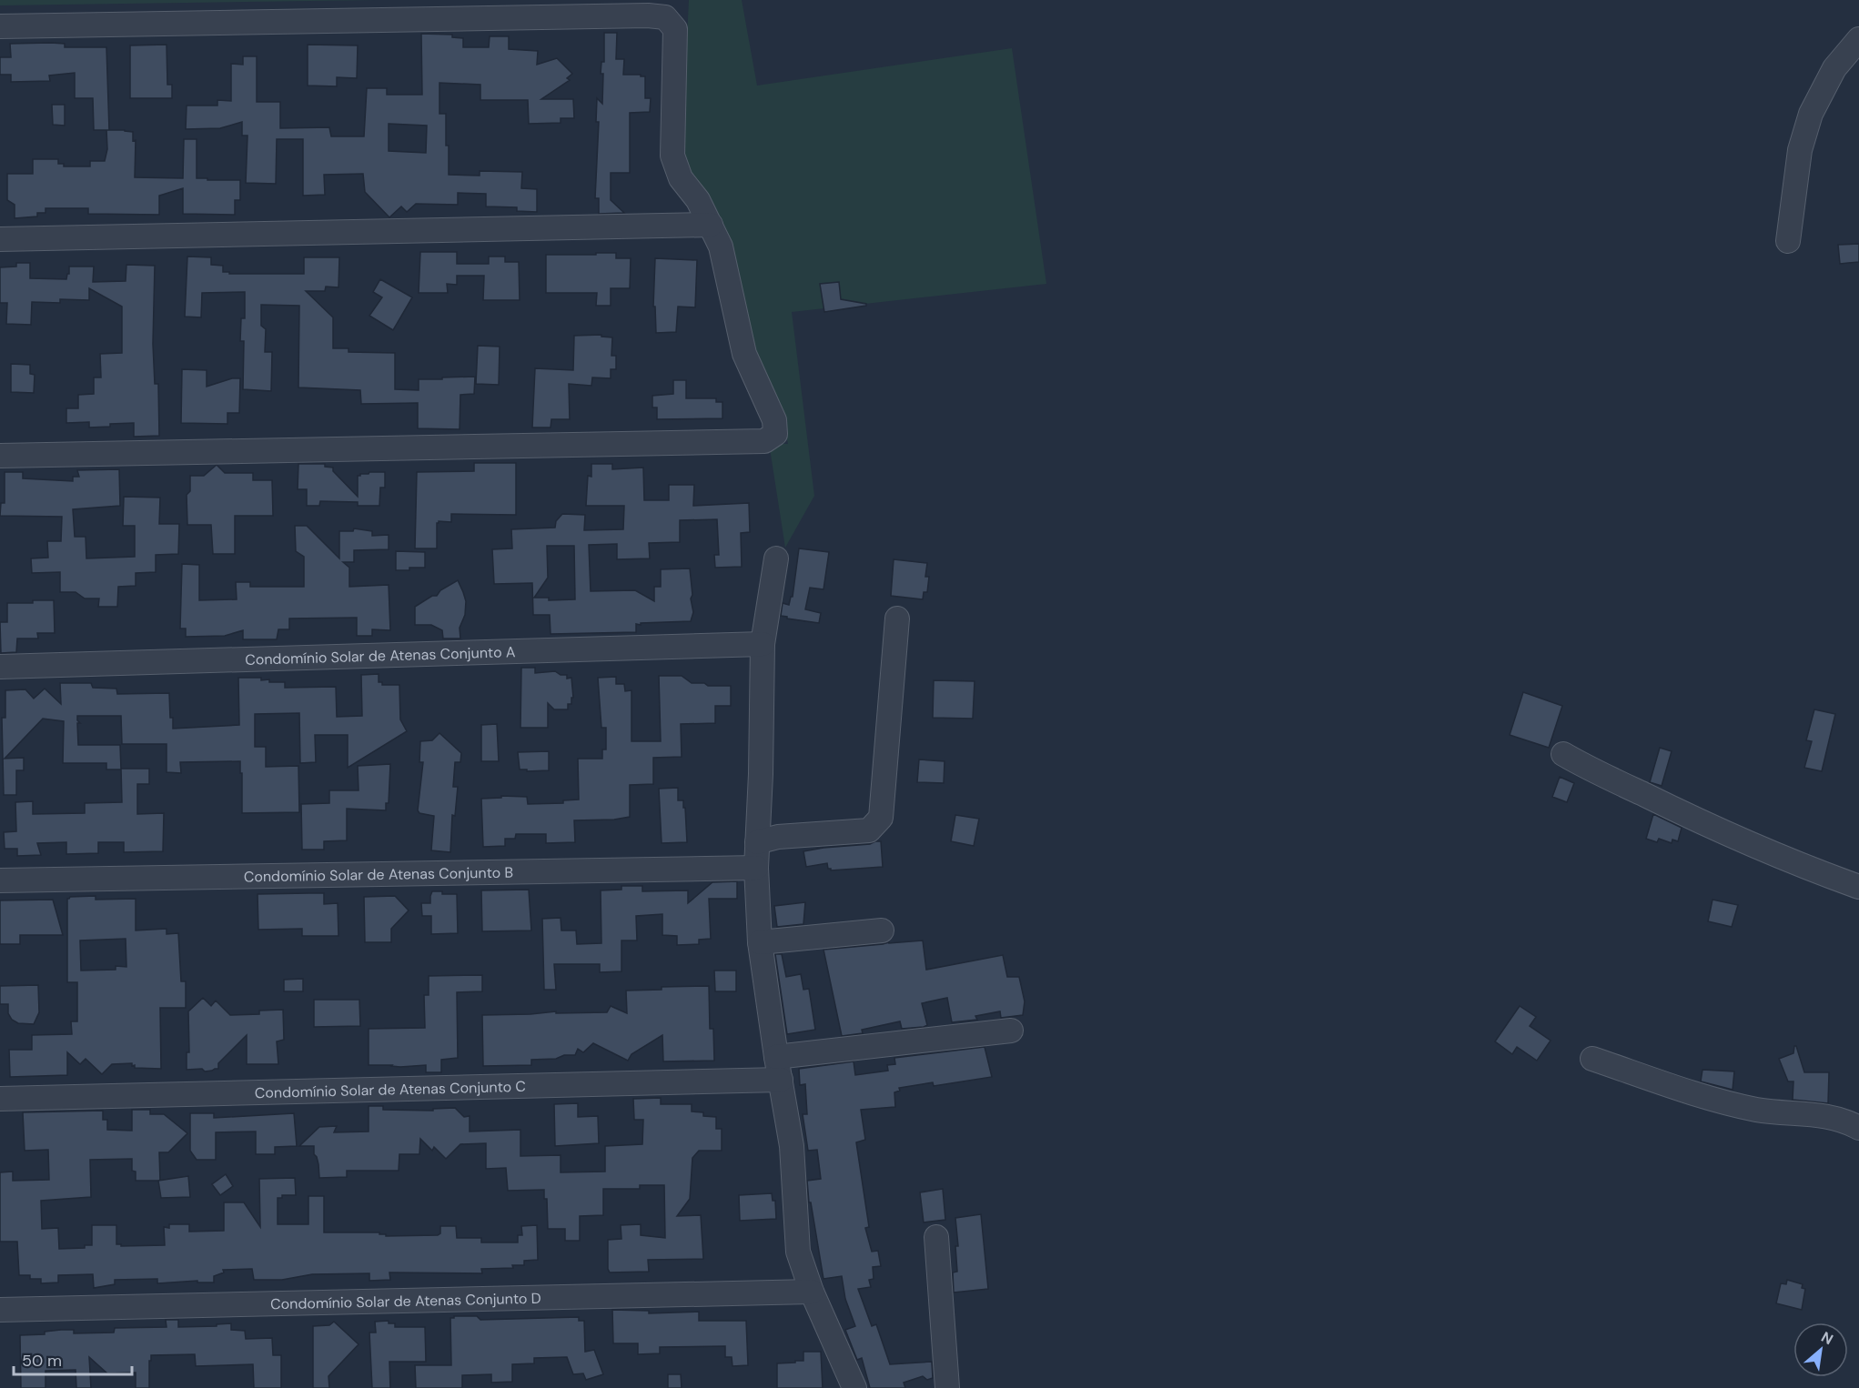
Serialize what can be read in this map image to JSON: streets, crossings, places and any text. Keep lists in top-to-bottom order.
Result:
{
  "streets": {
    "street": [
      "Condomínio Solar de Atenas Conjunto A",
      "Condomínio Solar de Atenas Conjunto B",
      "Condomínio Solar de Atenas Conjunto C",
      "Condomínio Solar de Atenas Conjunto D"
    ]
  },
  "scale_bar": "50 m",
  "north": "top right"
}
